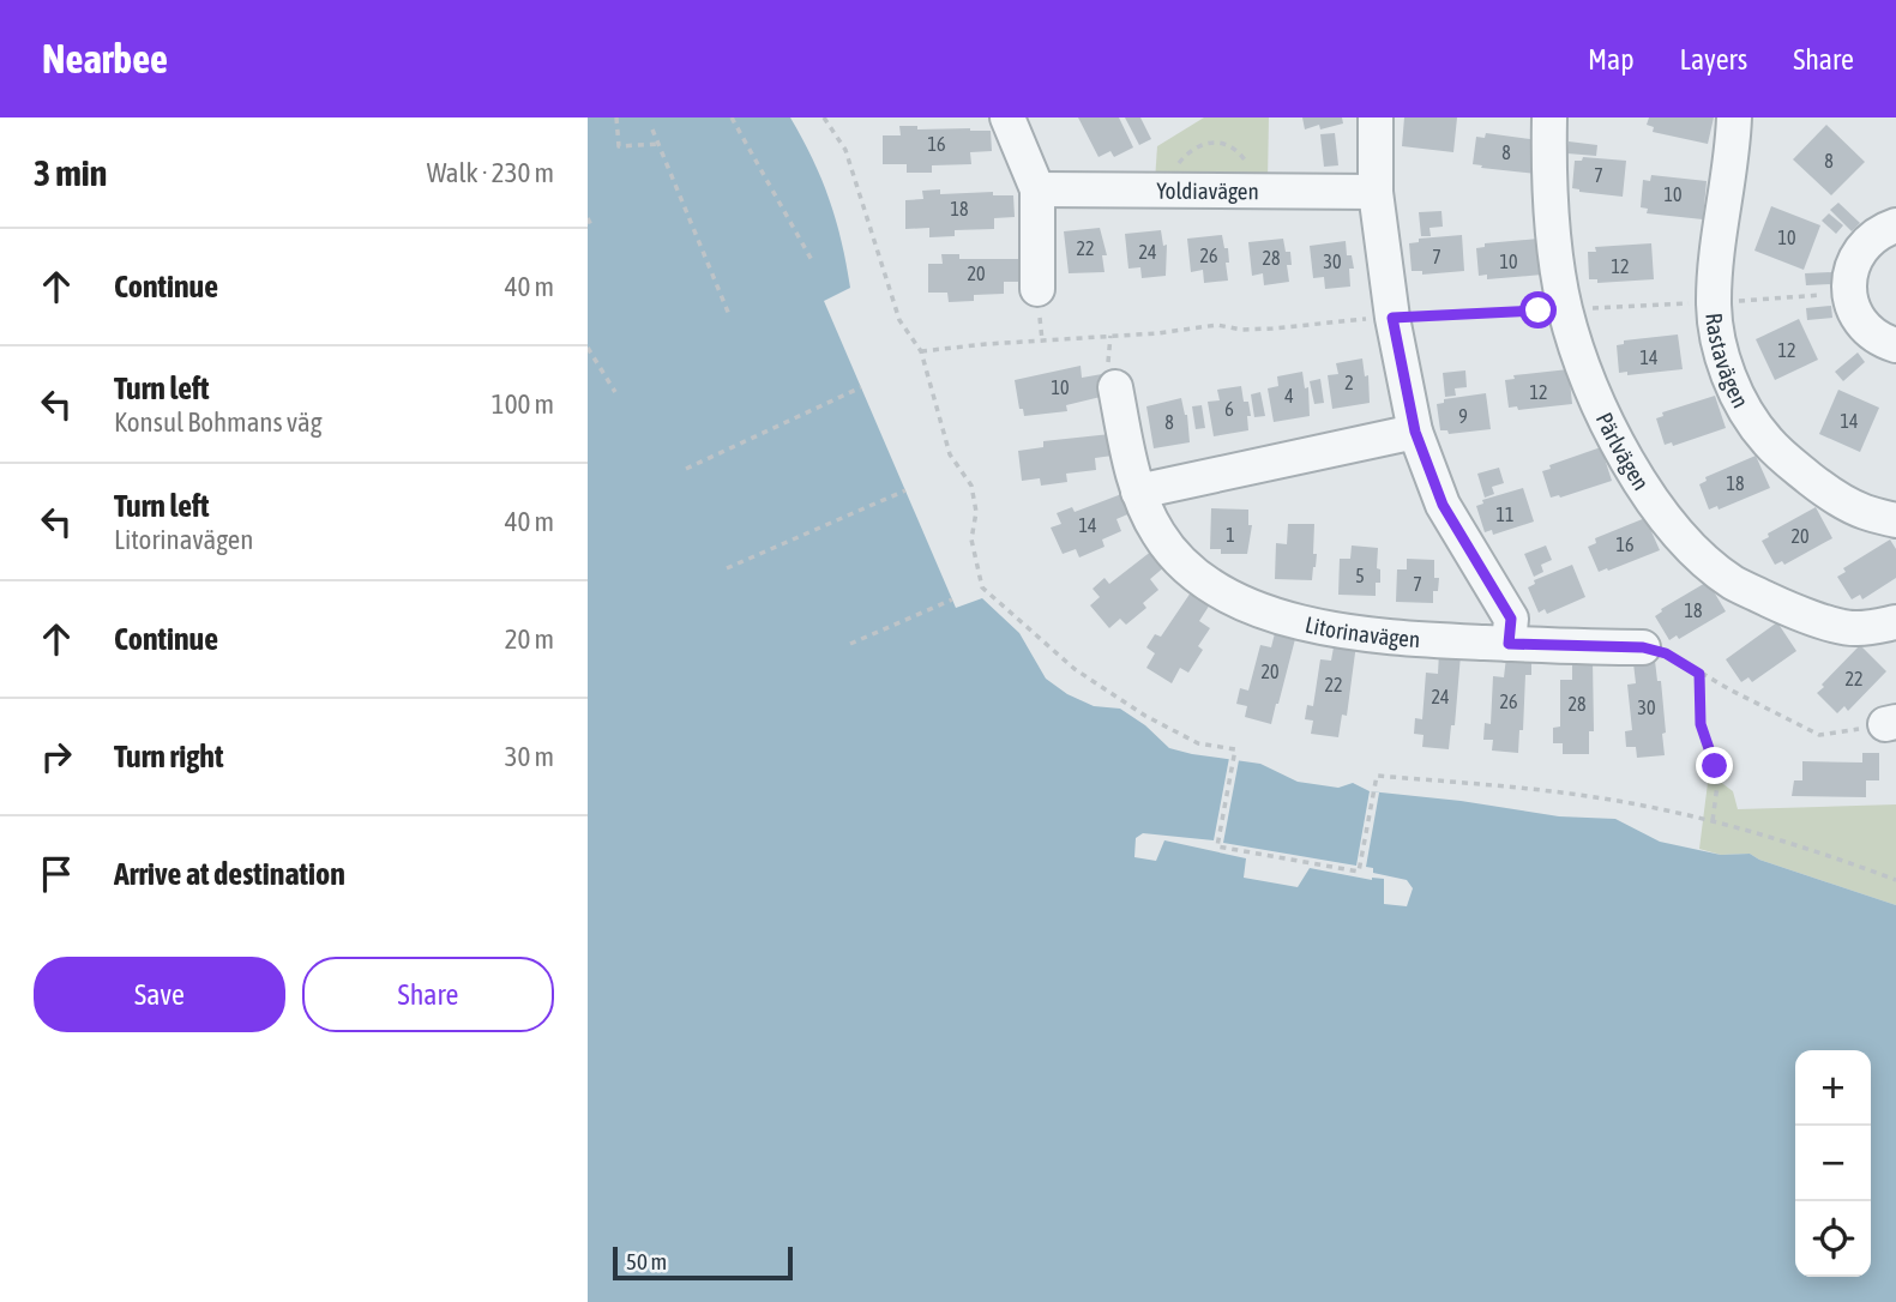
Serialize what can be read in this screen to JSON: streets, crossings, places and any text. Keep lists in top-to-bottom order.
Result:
{
  "streets": {
    "street": [
      "Yoldiavägen",
      "Rastavägen",
      "Pärlvägen",
      "Litorinavägen"
    ]
  },
  "house_numbers": [
    "16",
    "8",
    "8",
    "7",
    "10",
    "18",
    "10",
    "22",
    "24",
    "26",
    "7",
    "28",
    "30",
    "10",
    "12",
    "20",
    "12",
    "14",
    "2",
    "10",
    "12",
    "4",
    "6",
    "9",
    "14",
    "8",
    "18",
    "11",
    "14",
    "1",
    "20",
    "16",
    "5",
    "7",
    "18",
    "20",
    "22",
    "22",
    "24",
    "26",
    "28",
    "30"
  ],
  "scale_bar": "50 m",
  "page": {
    "header": "Nearbee",
    "nav": ["Map", "Layers", "Share"],
    "heading": ["3 min", "Walk · 230 m"],
    "list": [
      ["Continue", "40 m"],
      ["Turn left", "Konsul Bohmans väg", "100 m"],
      ["Turn left", "Litorinavägen", "40 m"],
      ["Continue", "20 m"],
      ["Turn right", "30 m"],
      "Arrive at destination"
    ],
    "buttons": ["Save", "Share"],
    "map_buttons": ["+", "−"],
    "scale": "50 m"
  }
}
